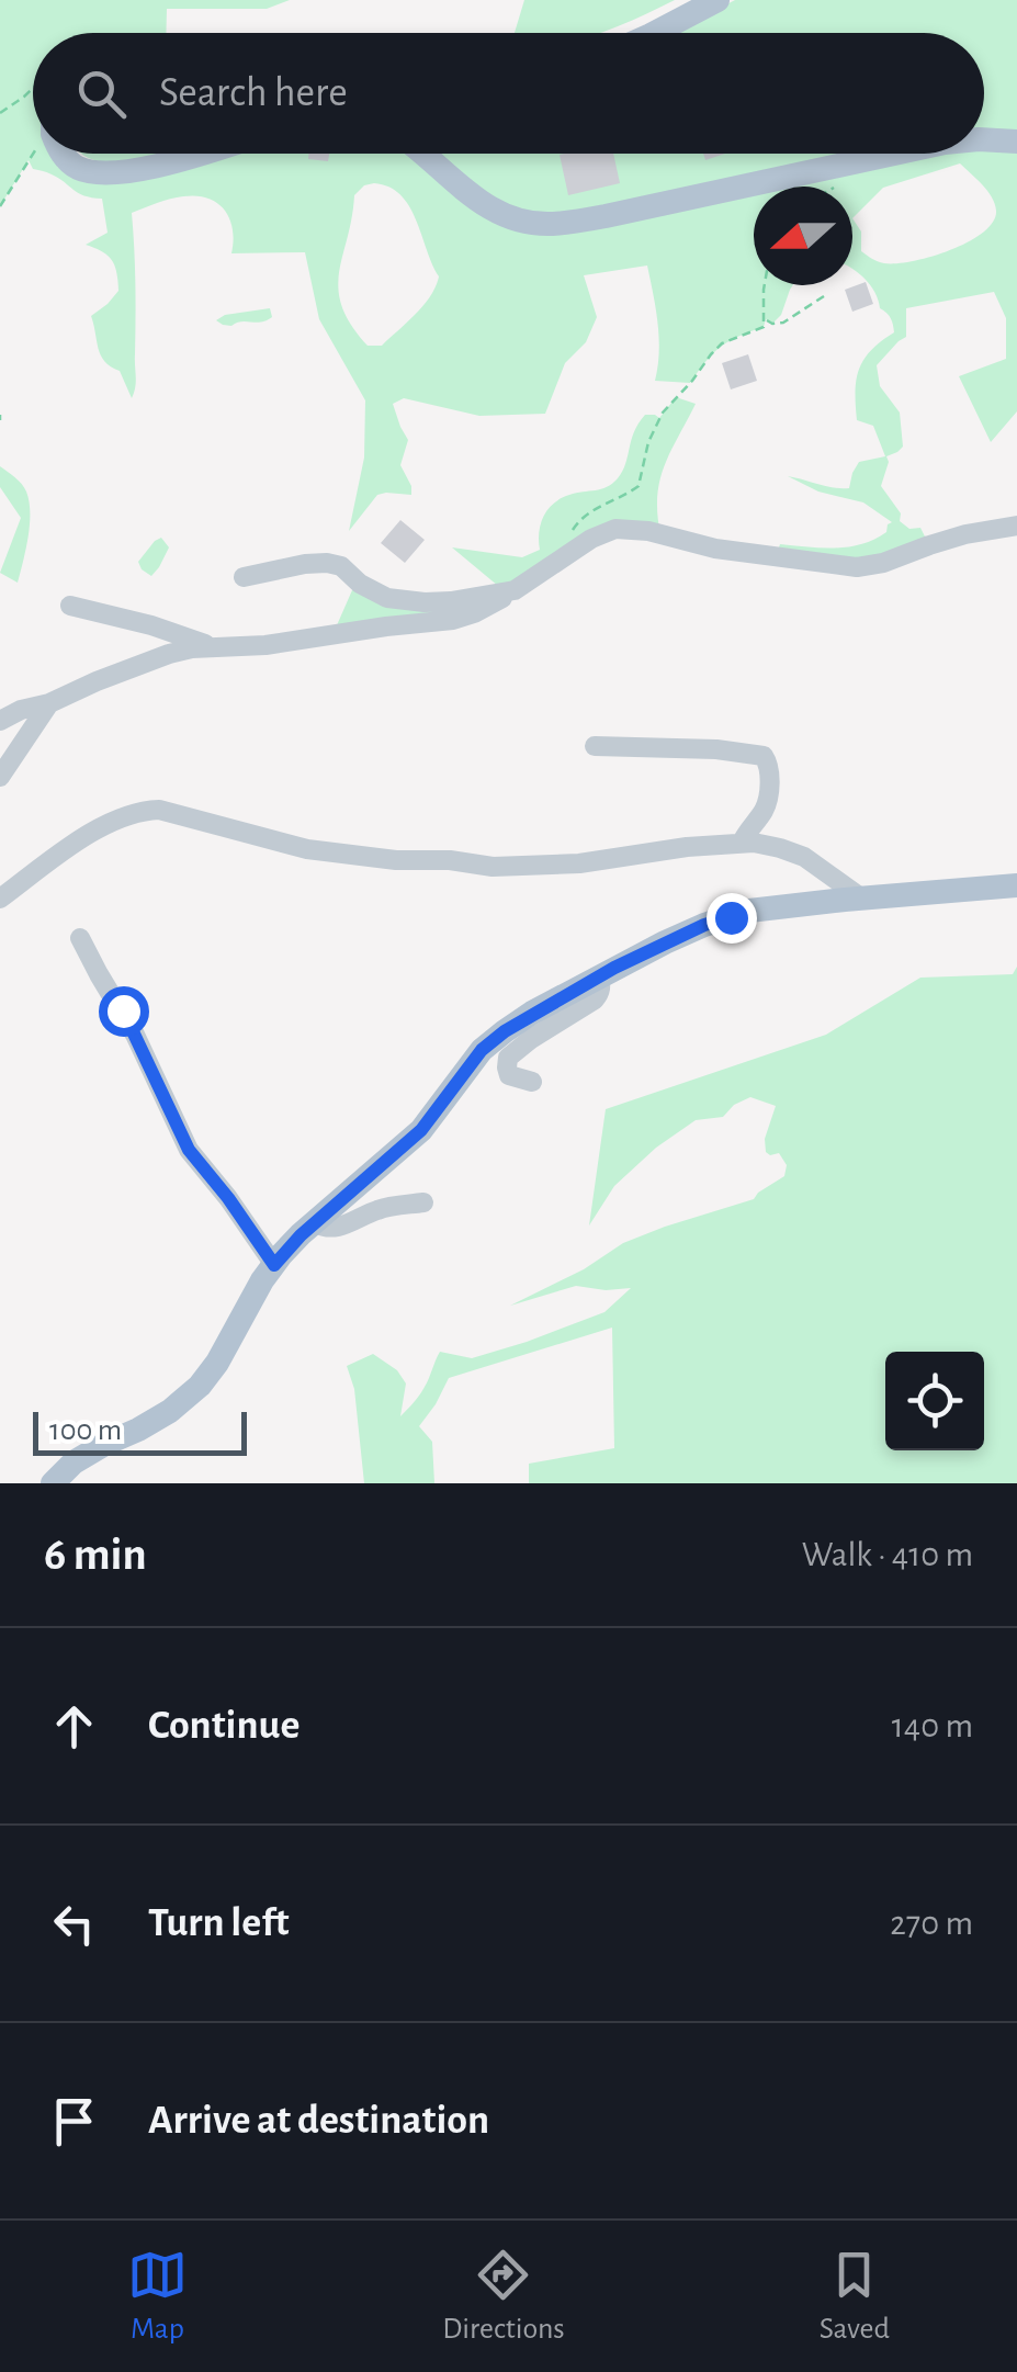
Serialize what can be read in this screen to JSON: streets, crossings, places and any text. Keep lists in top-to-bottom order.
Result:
{
  "scale_bar": "100 m",
  "north": "left",
  "page": {
    "search": "Search here",
    "scale": "100 m",
    "heading": ["6 min", "Walk · 410 m"],
    "list": [
      ["Continue", "140 m"],
      ["Turn left", "270 m"],
      "Arrive at destination"
    ],
    "nav": ["Map", "Directions", "Saved"]
  }
}
